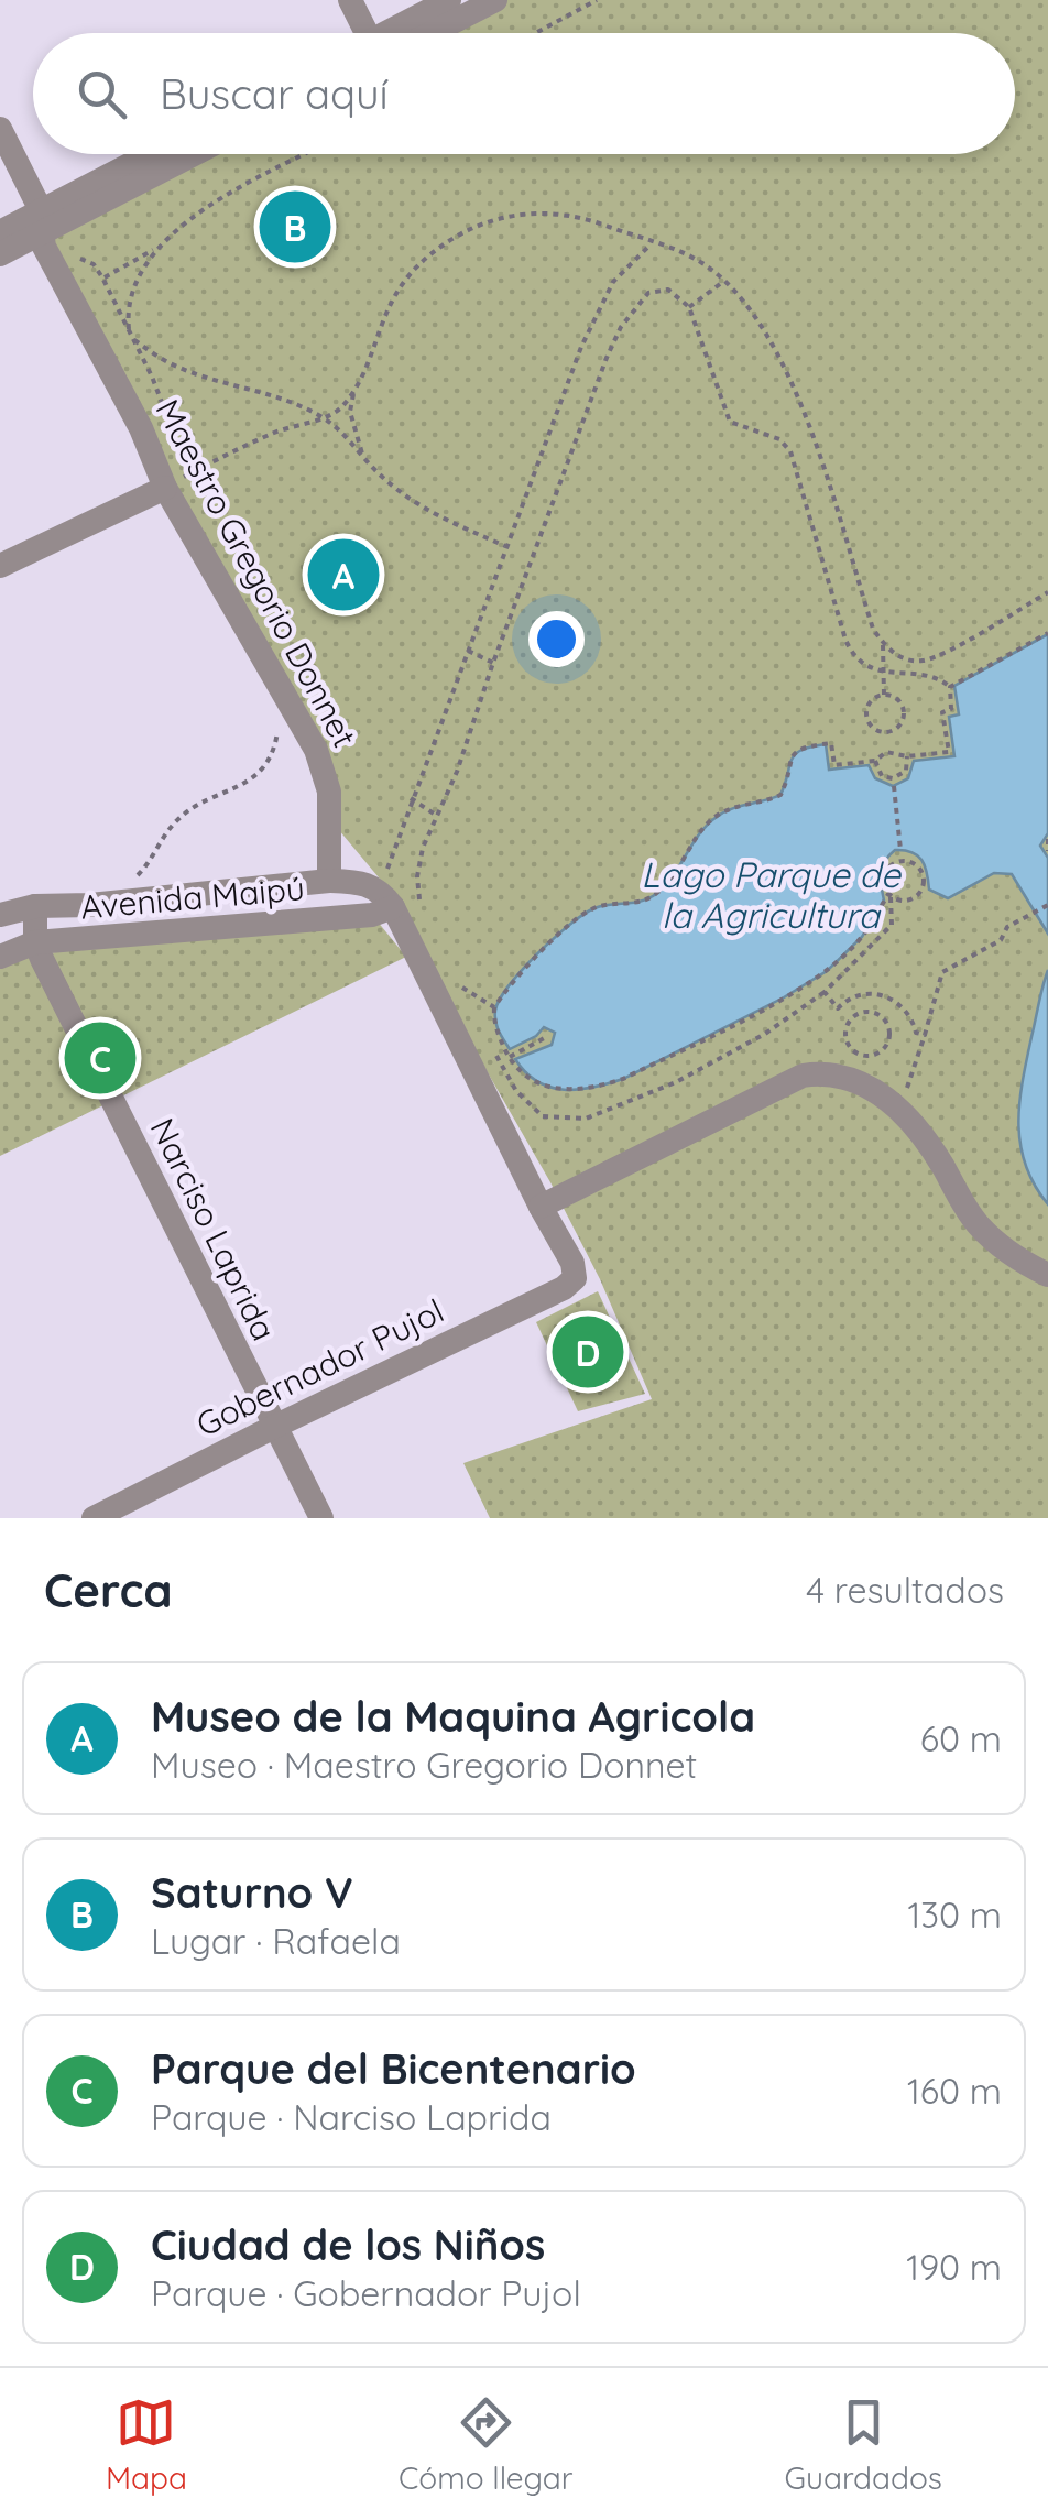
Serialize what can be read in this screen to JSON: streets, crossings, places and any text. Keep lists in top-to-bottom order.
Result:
{
  "streets": {
    "street": [
      "Maestro Gregorio Donnet",
      "Avenida Maipú",
      "Narciso Laprida",
      "Gobernador Pujol"
    ]
  },
  "crossings": [
    ["Maestro Gregorio Donnet", "Avenida Maipú"],
    ["Avenida Maipú", "Narciso Laprida"],
    ["Narciso Laprida", "Gobernador Pujol"]
  ],
  "water": ["Lago Parque de la Agricultura"],
  "page": {
    "search": "Buscar aquí",
    "pins": [
      "B",
      "A",
      "C",
      "D"
    ],
    "heading": ["Cerca", "4 resultados"],
    "list": [
      {
        "mark": "A",
        "name": "Museo de la Maquina Agricola",
        "note": "Museo · Maestro Gregorio Donnet",
        "value": "60 m"
      },
      {
        "mark": "B",
        "name": "Saturno V",
        "note": "Lugar · Rafaela",
        "value": "130 m"
      },
      {
        "mark": "C",
        "name": "Parque del Bicentenario",
        "note": "Parque · Narciso Laprida",
        "value": "160 m"
      },
      {
        "mark": "D",
        "name": "Ciudad de los Niños",
        "note": "Parque · Gobernador Pujol",
        "value": "190 m"
      }
    ],
    "nav": ["Mapa", "Cómo llegar", "Guardados"]
  }
}
